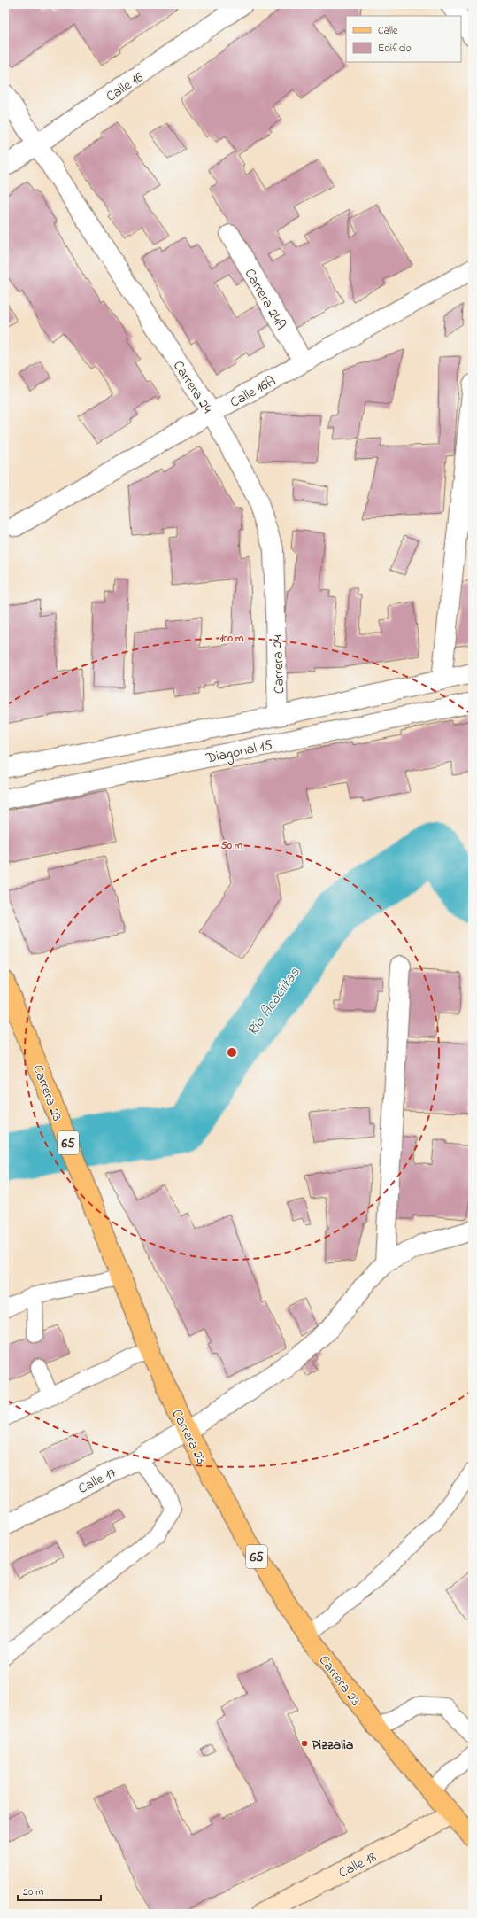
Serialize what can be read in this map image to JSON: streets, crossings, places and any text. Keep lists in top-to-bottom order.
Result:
{
  "streets": {
    "main road": ["Carrera 23", "65"],
    "street": [
      "Calle 16",
      "Carrera 24A",
      "Carrera 24",
      "Calle 16A",
      "Diagonal 15",
      "Calle 17",
      "Calle 18"
    ]
  },
  "crossings": [
    ["Calle 16", "Carrera 24"],
    ["Carrera 24A", "Calle 16A"],
    ["Carrera 24", "Calle 16A"],
    ["Carrera 24", "Diagonal 15"],
    ["Carrera 23", "Calle 17"],
    ["Carrera 23", "Calle 18"]
  ],
  "water": ["Río Acaciitas"],
  "places": ["Pizzalia"],
  "legend": ["Calle", "Edificio"],
  "scale_bar": "20 m",
  "rings": ["100 m", "50 m"]
}
